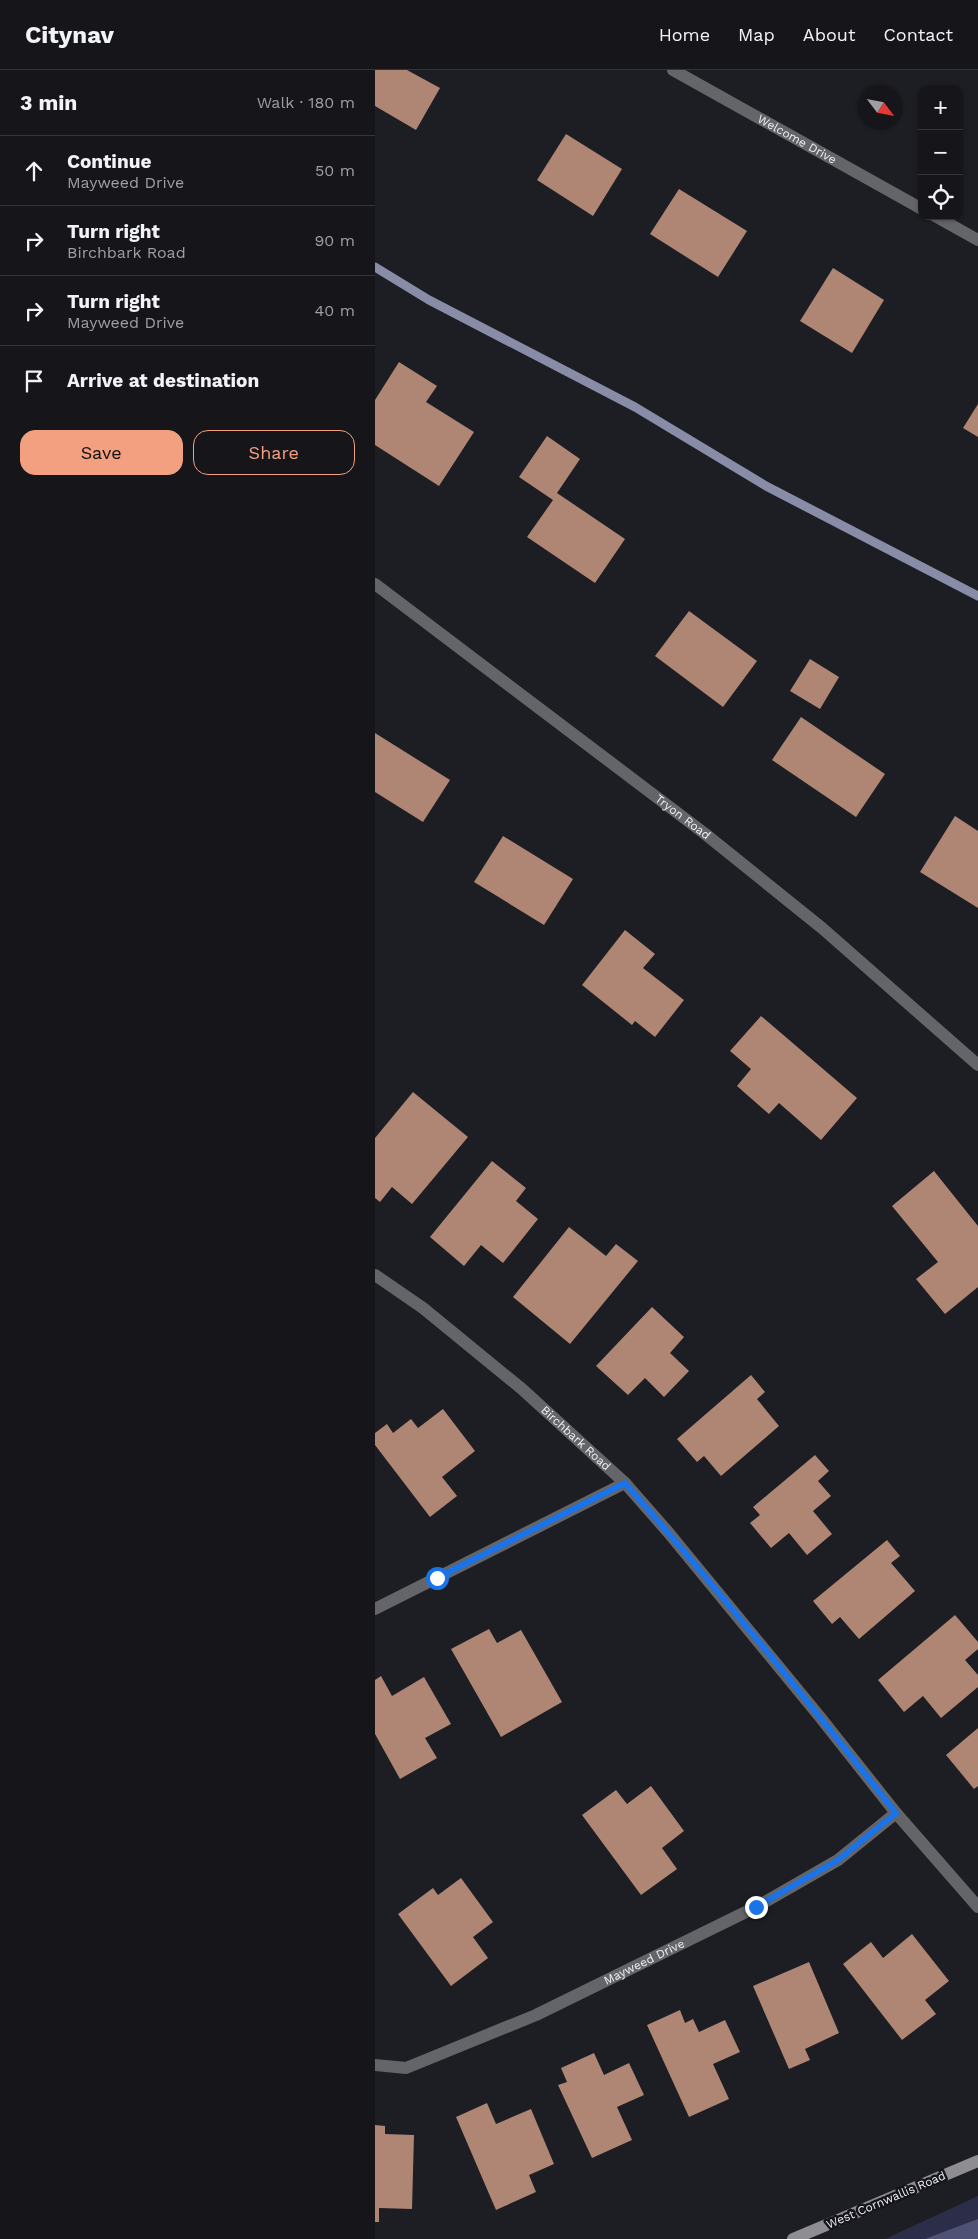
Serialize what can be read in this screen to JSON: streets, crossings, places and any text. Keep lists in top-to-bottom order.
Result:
{
  "streets": {
    "street": [
      "Welcome Drive",
      "Tryon Road",
      "Birchbark Road",
      "Mayweed Drive",
      "West Cornwallis Road"
    ]
  },
  "crossings": [
    ["Birchbark Road", "Mayweed Drive"]
  ],
  "north": "bottom right",
  "page": {
    "header": "Citynav",
    "nav": [
      "Home",
      "Map",
      "About",
      "Contact"
    ],
    "heading": ["3 min", "Walk · 180 m"],
    "map_buttons": ["+", "−"],
    "list": [
      ["Continue", "Mayweed Drive", "50 m"],
      ["Turn right", "Birchbark Road", "90 m"],
      ["Turn right", "Mayweed Drive", "40 m"],
      "Arrive at destination"
    ],
    "buttons": ["Save", "Share"]
  }
}
